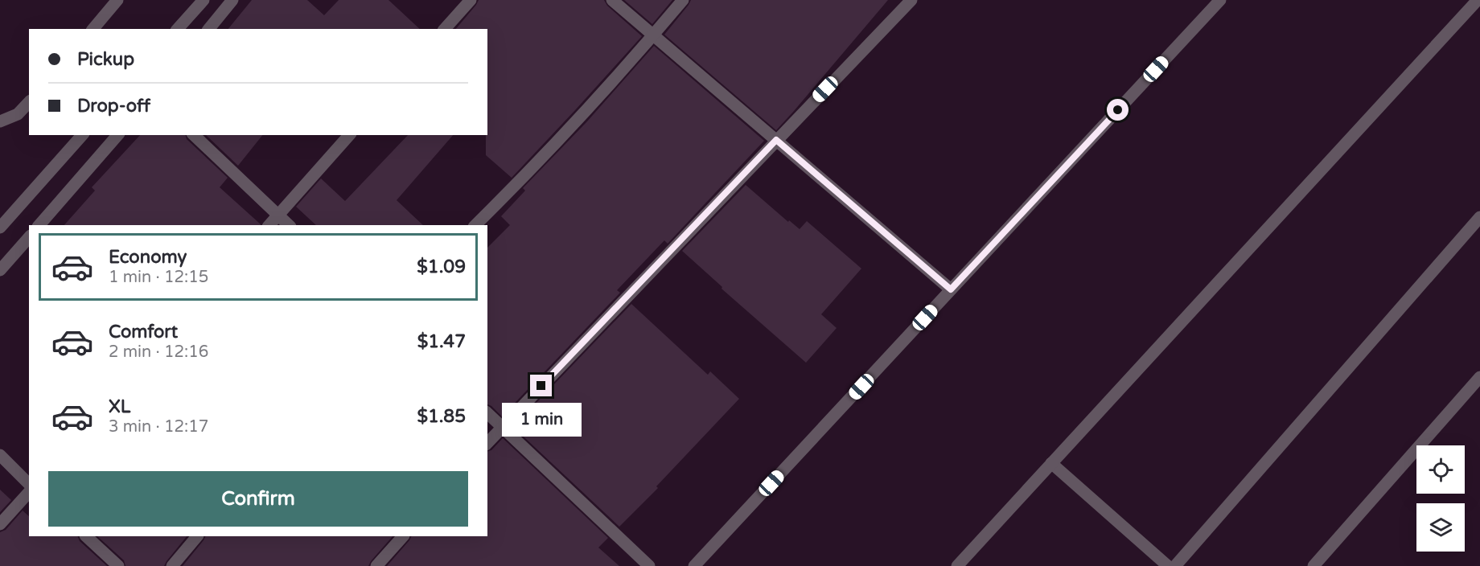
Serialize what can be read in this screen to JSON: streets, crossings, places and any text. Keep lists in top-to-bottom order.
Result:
{
  "page": {
    "banner": ["Pickup", "Drop-off"],
    "list": [
      {
        "name": "Economy",
        "note": "1 min · 12:15",
        "value": "$1.09"
      },
      {
        "name": "Comfort",
        "note": "2 min · 12:16",
        "value": "$1.47"
      },
      {
        "name": "XL",
        "note": "3 min · 12:17",
        "value": "$1.85"
      }
    ],
    "bubble": "1 min",
    "buttons": "Confirm"
  }
}
